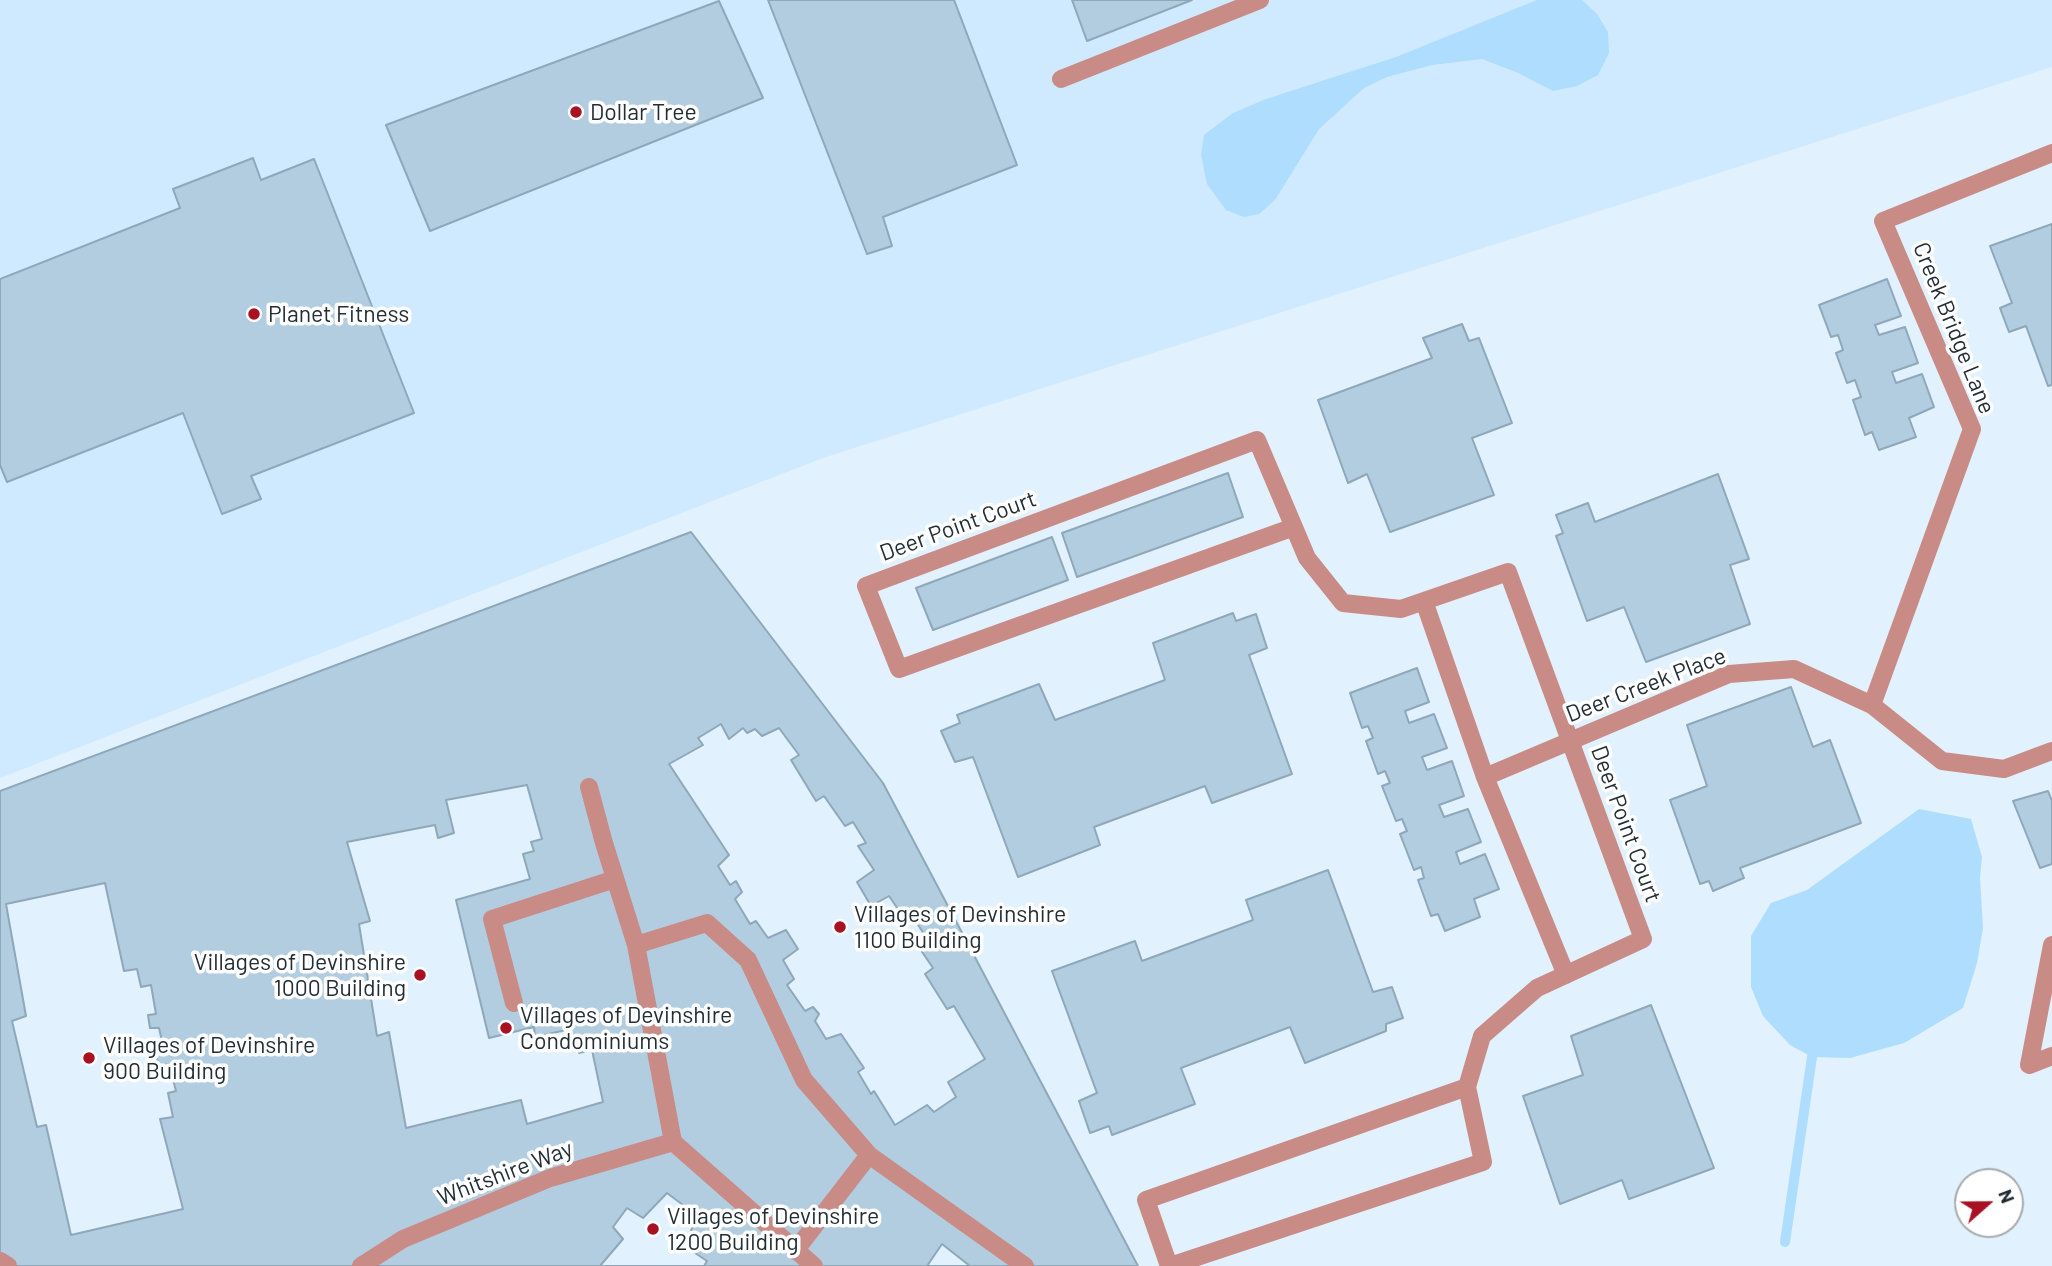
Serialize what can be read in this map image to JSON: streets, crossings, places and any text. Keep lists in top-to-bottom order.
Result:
{
  "streets": {
    "street": [
      "Creek Bridge Lane",
      "Deer Point Court",
      "Deer Creek Place",
      "Whitshire Way"
    ]
  },
  "crossings": [
    ["Creek Bridge Lane", "Deer Creek Place"],
    ["Deer Point Court", "Deer Creek Place"]
  ],
  "places": [
    "Dollar Tree",
    "Planet Fitness",
    "Villages of Devinshire 1100 Building",
    "Villages of Devinshire 1000 Building",
    "Villages of Devinshire Condominiums",
    "Villages of Devinshire 900 Building",
    "Villages of Devinshire 1200 Building"
  ],
  "north": "right"
}
